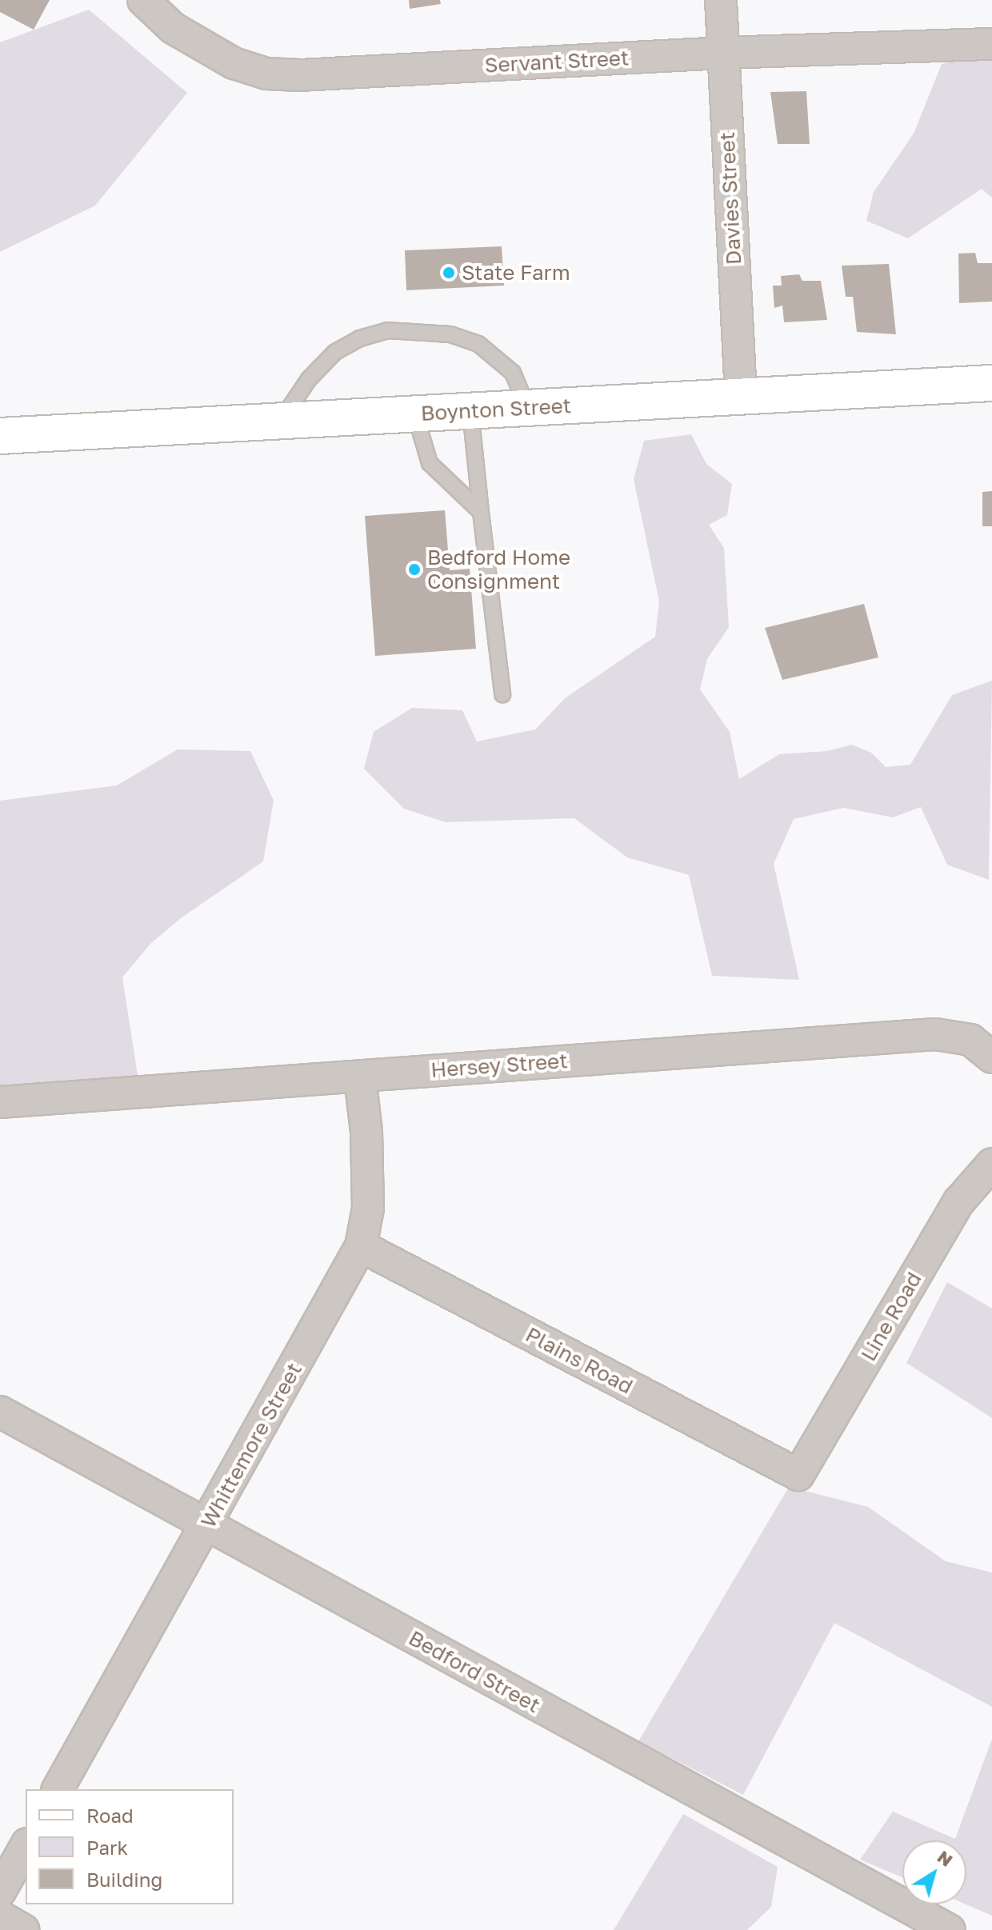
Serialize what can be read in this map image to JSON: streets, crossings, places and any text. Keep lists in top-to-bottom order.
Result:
{
  "streets": {
    "street": [
      "Servant Street",
      "Davies Street",
      "Boynton Street",
      "Hersey Street",
      "Line Road",
      "Plains Road",
      "Whittemore Street",
      "Bedford Street"
    ]
  },
  "crossings": [
    ["Servant Street", "Davies Street"],
    ["Davies Street", "Boynton Street"],
    ["Hersey Street", "Whittemore Street"],
    ["Line Road", "Plains Road"],
    ["Plains Road", "Whittemore Street"],
    ["Whittemore Street", "Bedford Street"]
  ],
  "places": ["State Farm", "Bedford Home Consignment"],
  "legend": ["Road", "Park", "Building"],
  "north": "top right"
}
